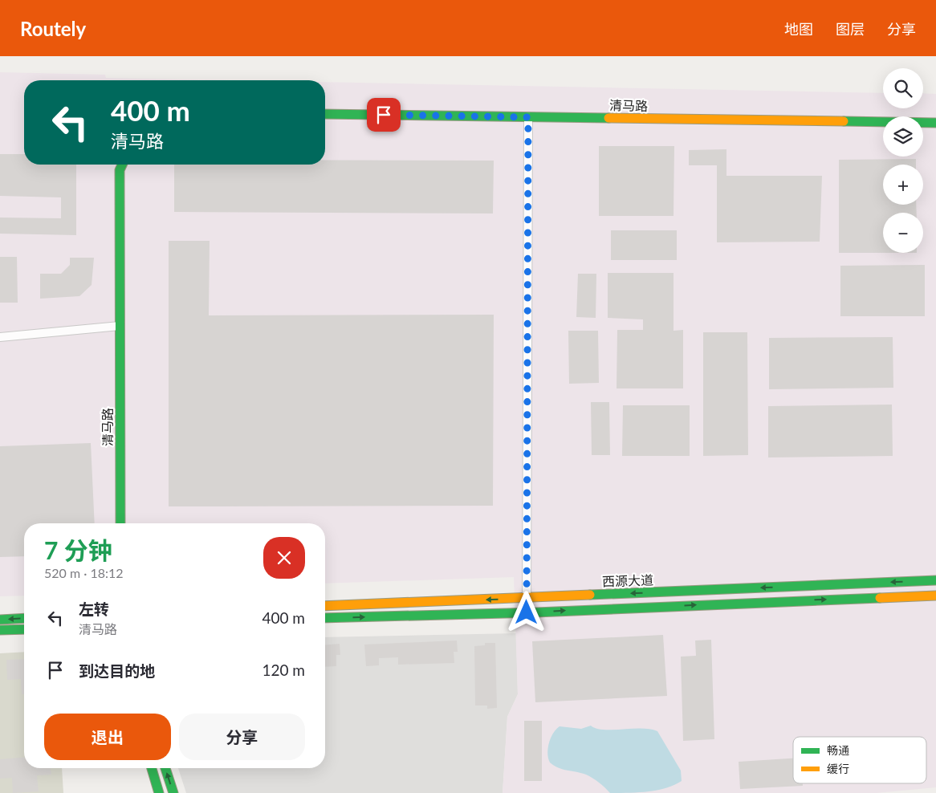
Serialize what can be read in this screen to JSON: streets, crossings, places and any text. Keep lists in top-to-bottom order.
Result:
{
  "streets": {
    "main road": ["清马路", "西源大道"]
  },
  "legend": ["畅通", "缓行"],
  "page": {
    "header": "Routely",
    "nav": ["地图", "图层", "分享"],
    "map_buttons": ["+", "−"],
    "turn": ["400 m", "清马路"],
    "heading": ["7 分钟", "520 m · 18:12"],
    "list": [
      {
        "name": "左转",
        "note": "清马路",
        "value": "400 m"
      },
      {
        "name": "到达目的地",
        "value": "120 m"
      }
    ],
    "buttons": ["退出", "分享"]
  }
}
